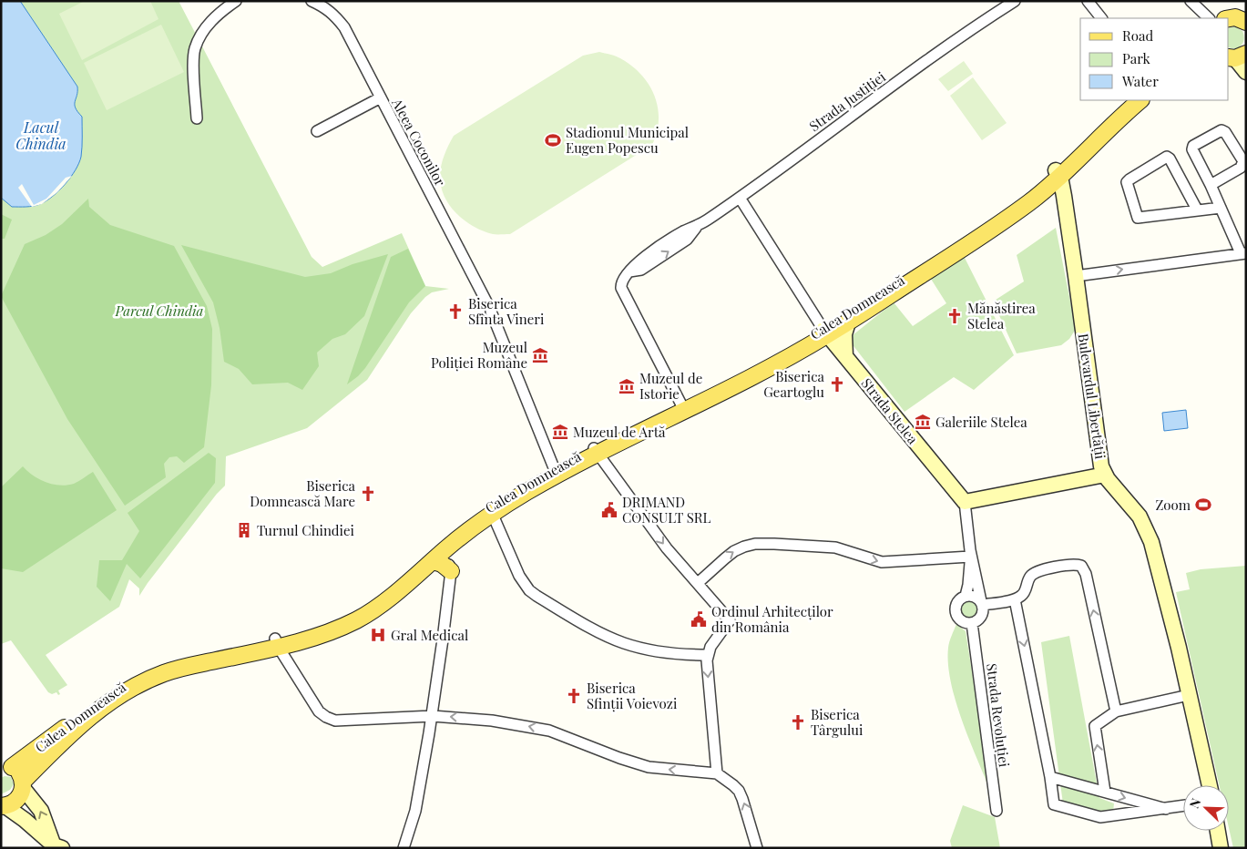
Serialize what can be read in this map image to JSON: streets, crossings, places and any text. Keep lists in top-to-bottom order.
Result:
{
  "streets": {
    "main road": ["Calea Domnească"],
    "street": [
      "Strada Justiției",
      "Aleea Coconilor",
      "Bulevardul Libertății",
      "Strada Stelea",
      "Strada Revoluției"
    ]
  },
  "crossings": [
    ["Strada Justiției", "Calea Domnească"],
    ["Strada Justiției", "Strada Stelea"],
    ["Aleea Coconilor", "Calea Domnească"],
    ["Calea Domnească", "Bulevardul Libertății"],
    ["Calea Domnească", "Strada Stelea"]
  ],
  "water": ["Lacul Chindia"],
  "parks": ["Parcul Chindia"],
  "places": {
    "sports": ["Stadionul Municipal Eugen Popescu", "Zoom"],
    "church": [
      "Biserica Sfînta Vineri",
      "Mănăstirea Stelea",
      "Biserica Geartoglu",
      "Biserica Domnească Mare",
      "Biserica Sfinții Voievozi",
      "Biserica Târgului"
    ],
    "museum": [
      "Muzeul Poliției Române",
      "Muzeul de Istorie",
      "Galeriile Stelea",
      "Muzeul de Artă"
    ],
    "public building": ["DRIMAND CONSULT SRL", "Ordinul Arhitecților din România"],
    "building": ["Turnul Chindiei"],
    "hospital": ["Gral Medical"]
  },
  "legend": ["Road", "Park", "Water"],
  "north": "top left"
}
